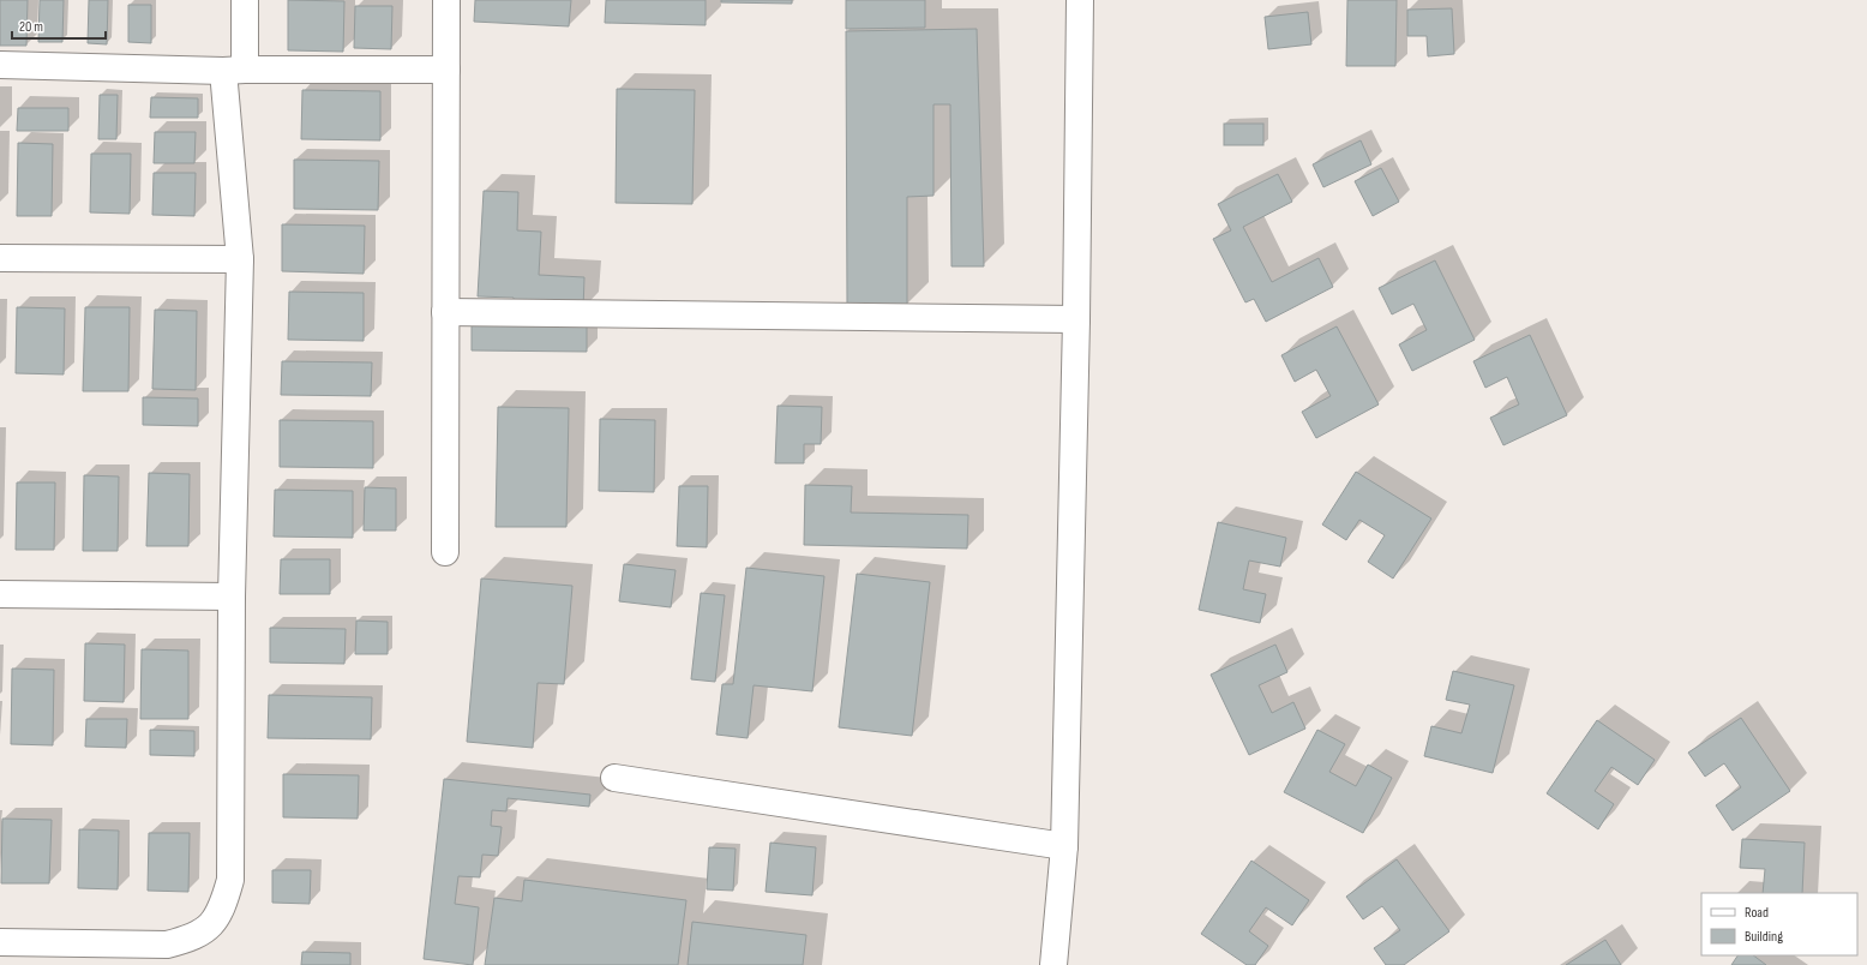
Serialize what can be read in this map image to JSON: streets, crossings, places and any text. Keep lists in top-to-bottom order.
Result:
{
  "legend": ["Road", "Building"],
  "scale_bar": "20 m"
}
